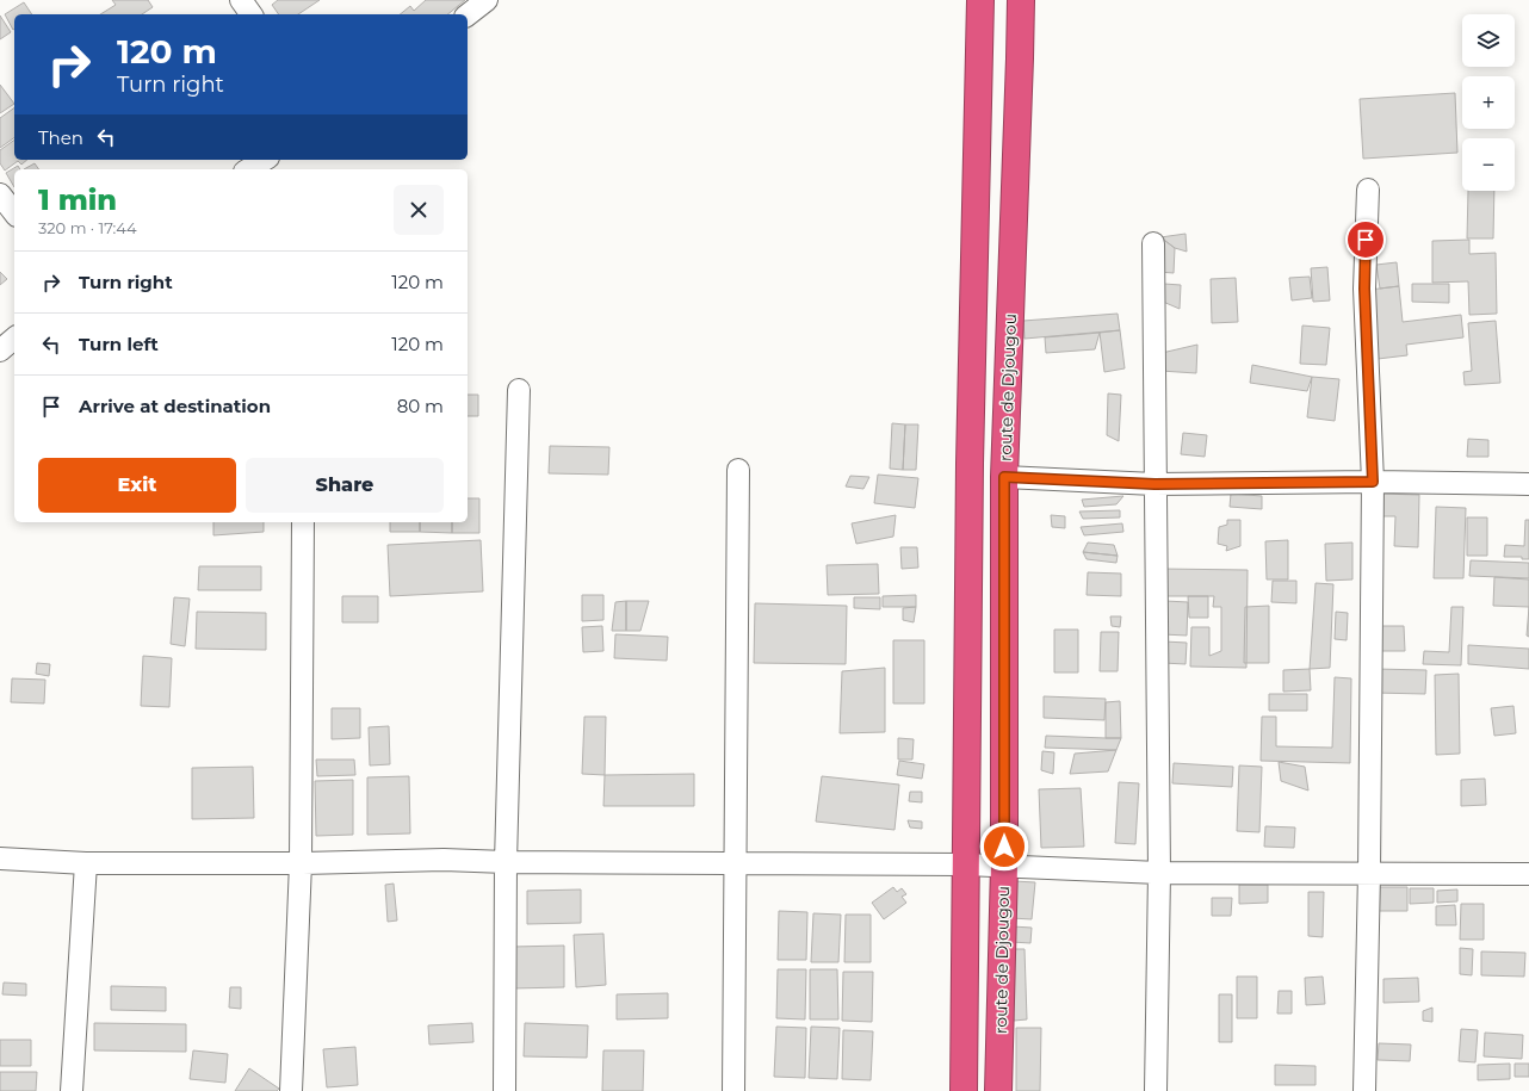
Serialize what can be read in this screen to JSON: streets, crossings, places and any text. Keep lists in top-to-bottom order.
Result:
{
  "streets": {
    "highway": ["route de Djougou"]
  },
  "page": {
    "map_buttons": ["+", "−"],
    "turn": ["120 m", "Turn right"],
    "then": "Then",
    "heading": ["1 min", "320 m · 17:44"],
    "list": [
      {
        "name": "Turn right",
        "value": "120 m"
      },
      {
        "name": "Turn left",
        "value": "120 m"
      },
      {
        "name": "Arrive at destination",
        "value": "80 m"
      }
    ],
    "buttons": ["Exit", "Share"]
  }
}
